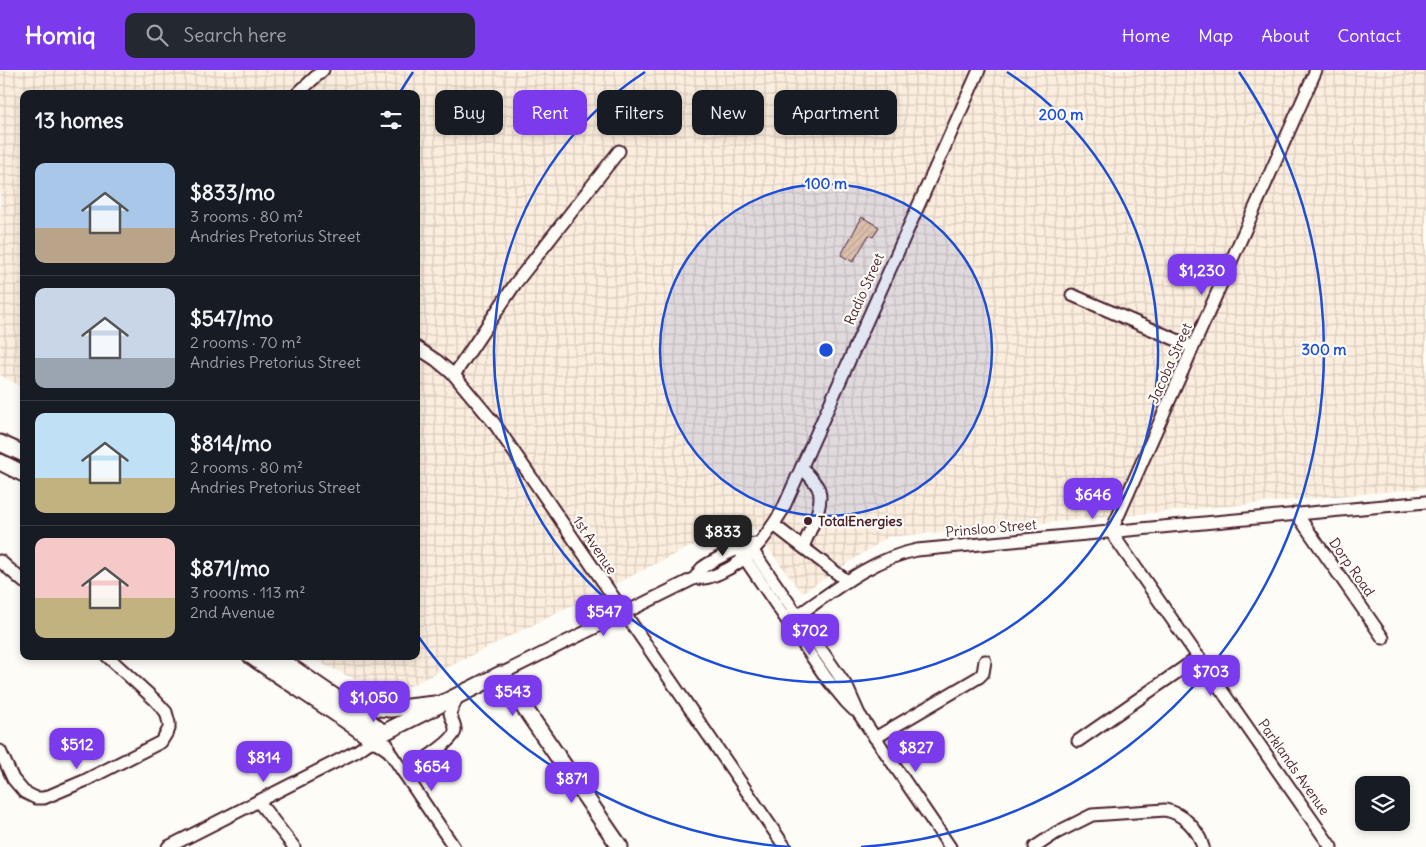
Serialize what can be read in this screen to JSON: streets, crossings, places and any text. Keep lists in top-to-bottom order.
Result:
{
  "streets": {
    "street": [
      "Radio Street",
      "Jacoba Street",
      "Prinsloo Street",
      "1st Avenue",
      "Dorp Road",
      "Parklands Avenue"
    ]
  },
  "crossings": [
    ["Jacoba Street", "Prinsloo Street"],
    ["Jacoba Street", "Parklands Avenue"],
    ["Prinsloo Street", "Dorp Road"],
    ["Prinsloo Street", "Parklands Avenue"]
  ],
  "places": ["TotalEnergies"],
  "page": {
    "header": "Homiq",
    "search": "Search here",
    "nav": [
      "Home",
      "Map",
      "About",
      "Contact"
    ],
    "chip": [
      "Buy",
      "Rent",
      "Filters",
      "New",
      "Apartment"
    ],
    "heading": "13 homes",
    "list": [
      {
        "name": "$833/mo",
        "note": "3 rooms · 80 m² · Andries Pretorius Street"
      },
      {
        "name": "$547/mo",
        "note": "2 rooms · 70 m² · Andries Pretorius Street"
      },
      {
        "name": "$814/mo",
        "note": "2 rooms · 80 m² · Andries Pretorius Street"
      },
      {
        "name": "$871/mo",
        "note": "3 rooms · 113 m² · 2nd Avenue"
      }
    ],
    "price": [
      "$1,230",
      "$646",
      "$833",
      "$547",
      "$702",
      "$703",
      "$543",
      "$1,050",
      "$512",
      "$827",
      "$814",
      "$654",
      "$871"
    ]
  },
  "rings": ["200 m", "100 m", "300 m"]
}
